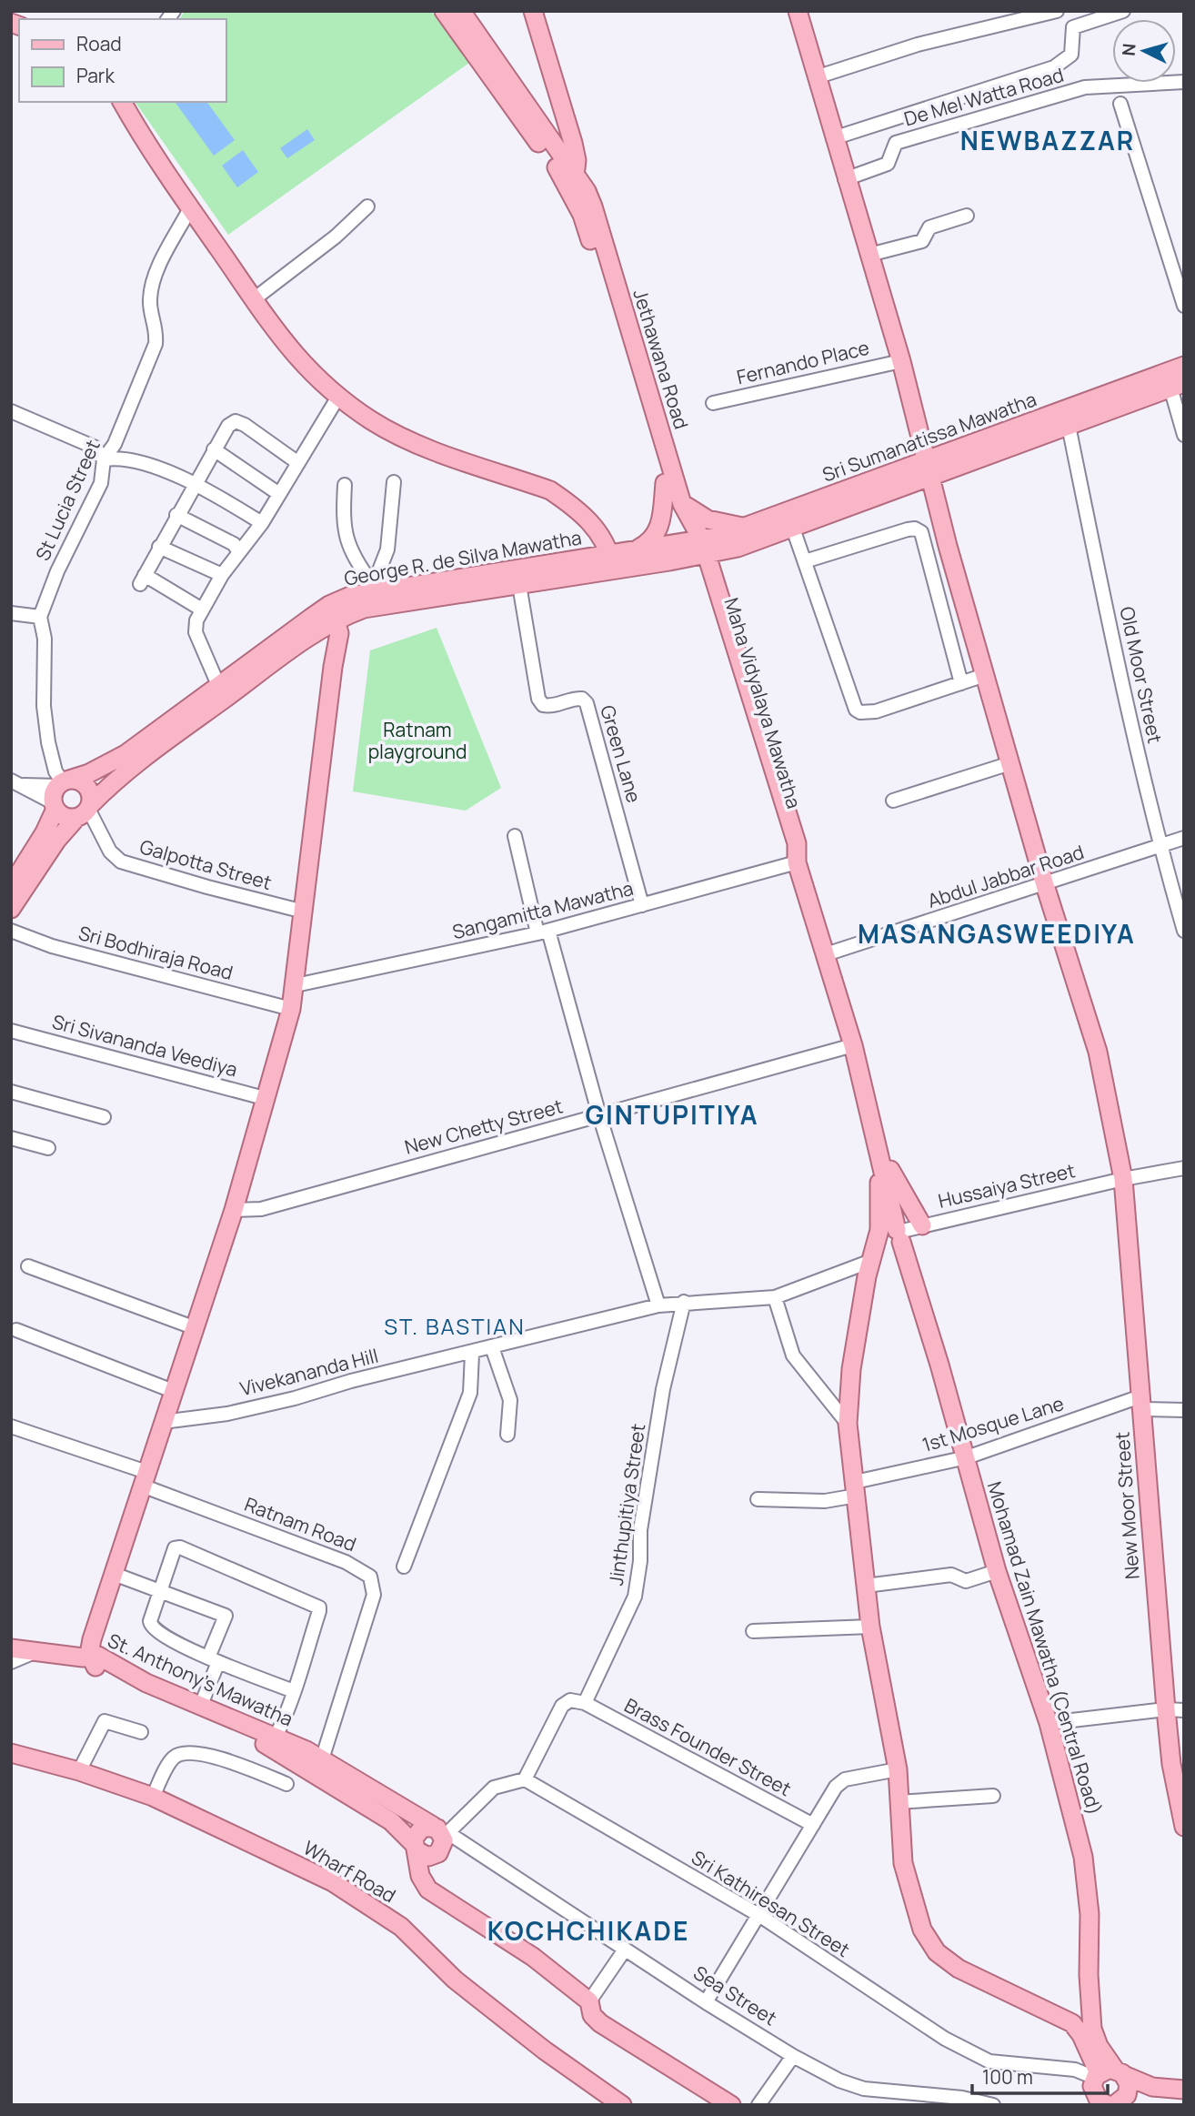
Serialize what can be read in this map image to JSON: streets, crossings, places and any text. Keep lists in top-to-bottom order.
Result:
{
  "streets": {
    "main road": [
      "Jethawana Road",
      "Sri Sumanatissa Mawatha",
      "George R. de Silva Mawatha",
      "Maha Vidyalaya Mawatha",
      "New Moor Street",
      "Mohamad Zain Mawatha (Central Road)",
      "St. Anthony's Mawatha",
      "Wharf Road"
    ],
    "street": [
      "De Mel Watta Road",
      "Fernando Place",
      "St Lucia Street",
      "Old Moor Street",
      "Green Lane",
      "Galpotta Street",
      "Abdul Jabbar Road",
      "Sangamitta Mawatha",
      "Sri Bodhiraja Road",
      "Sri Sivananda Veediya",
      "New Chetty Street",
      "Hussaiya Street",
      "Vivekananda Hill",
      "1st Mosque Lane",
      "Jinthupitiya Street",
      "Ratnam Road",
      "Brass Founder Street",
      "Sri Kathiresan Street",
      "Sea Street"
    ]
  },
  "crossings": [
    ["De Mel Watta Road", "New Moor Street"],
    ["Jethawana Road", "Sri Sumanatissa Mawatha"],
    ["Jethawana Road", "George R. de Silva Mawatha"],
    ["Jethawana Road", "Maha Vidyalaya Mawatha"],
    ["Fernando Place", "New Moor Street"],
    ["Sri Sumanatissa Mawatha", "George R. de Silva Mawatha"],
    ["Sri Sumanatissa Mawatha", "Maha Vidyalaya Mawatha"],
    ["Sri Sumanatissa Mawatha", "New Moor Street"],
    ["St Lucia Street", "George R. de Silva Mawatha"],
    ["George R. de Silva Mawatha", "Maha Vidyalaya Mawatha"],
    ["George R. de Silva Mawatha", "Green Lane"],
    ["George R. de Silva Mawatha", "Galpotta Street"],
    ["Old Moor Street", "Abdul Jabbar Road"],
    ["Maha Vidyalaya Mawatha", "Abdul Jabbar Road"],
    ["Maha Vidyalaya Mawatha", "Sangamitta Mawatha"],
    ["Maha Vidyalaya Mawatha", "New Chetty Street"],
    ["Maha Vidyalaya Mawatha", "Hussaiya Street"],
    ["Maha Vidyalaya Mawatha", "Vivekananda Hill"],
    ["Maha Vidyalaya Mawatha", "Mohamad Zain Mawatha (Central Road)"],
    ["Green Lane", "Sangamitta Mawatha"],
    ["Abdul Jabbar Road", "New Moor Street"],
    ["Hussaiya Street", "Vivekananda Hill"],
    ["Hussaiya Street", "New Moor Street"],
    ["Hussaiya Street", "Mohamad Zain Mawatha (Central Road)"],
    ["Vivekananda Hill", "Jinthupitiya Street"],
    ["Vivekananda Hill", "Mohamad Zain Mawatha (Central Road)"],
    ["1st Mosque Lane", "New Moor Street"],
    ["1st Mosque Lane", "Mohamad Zain Mawatha (Central Road)"],
    ["Jinthupitiya Street", "Brass Founder Street"],
    ["Ratnam Road", "St. Anthony's Mawatha"],
    ["Mohamad Zain Mawatha (Central Road)", "Sri Kathiresan Street"],
    ["St. Anthony's Mawatha", "Sea Street"]
  ],
  "districts": [
    "NEWBAZZAR",
    "MASANGASWEEDIYA",
    "GINTUPITIYA",
    "ST. BASTIAN",
    "KOCHCHIKADE"
  ],
  "parks": ["Ratnam playground"],
  "legend": ["Road", "Park"],
  "scale_bar": "100 m",
  "north": "left"
}
